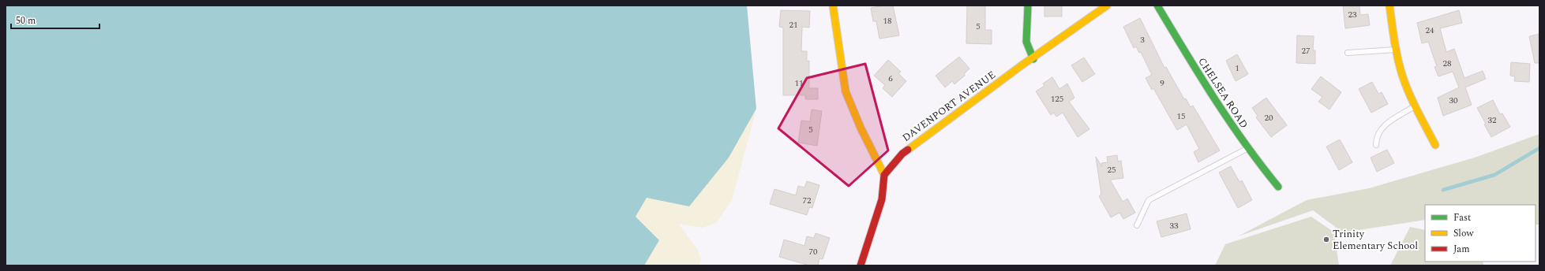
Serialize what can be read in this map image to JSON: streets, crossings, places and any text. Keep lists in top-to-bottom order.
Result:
{
  "streets": {
    "street": ["CHELSEA ROAD", "DAVENPORT AVENUE"]
  },
  "places": ["Trinity Elementary School"],
  "house_numbers": [
    "23",
    "18",
    "21",
    "5",
    "24",
    "3",
    "27",
    "28",
    "1",
    "6",
    "11",
    "9",
    "125",
    "30",
    "15",
    "20",
    "32",
    "5",
    "25",
    "72",
    "33",
    "70"
  ],
  "legend": ["Fast", "Slow", "Jam"],
  "scale_bar": "50 m"
}
